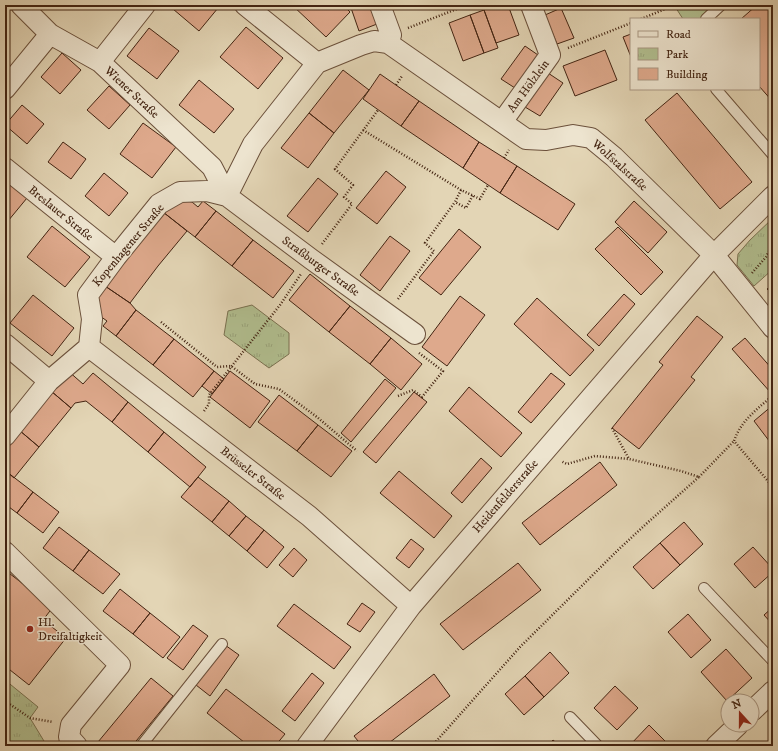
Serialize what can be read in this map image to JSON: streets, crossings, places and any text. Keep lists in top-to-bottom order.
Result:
{
  "streets": {
    "street": [
      "Am Hölzlein",
      "Wiener Straße",
      "Wolfstalstraße",
      "Breslauer Straße",
      "Kopenhagener Straße",
      "Straßburger Straße",
      "Brüsseler Straße",
      "Heidenfelderstraße"
    ]
  },
  "crossings": [
    ["Am Hölzlein", "Wolfstalstraße"],
    ["Wiener Straße", "Kopenhagener Straße"],
    ["Wiener Straße", "Straßburger Straße"],
    ["Wolfstalstraße", "Heidenfelderstraße"],
    ["Breslauer Straße", "Kopenhagener Straße"],
    ["Kopenhagener Straße", "Straßburger Straße"],
    ["Kopenhagener Straße", "Brüsseler Straße"],
    ["Brüsseler Straße", "Heidenfelderstraße"]
  ],
  "places": ["Hl. Dreifaltigkeit"],
  "legend": ["Road", "Park", "Building"],
  "north": "top"
}
